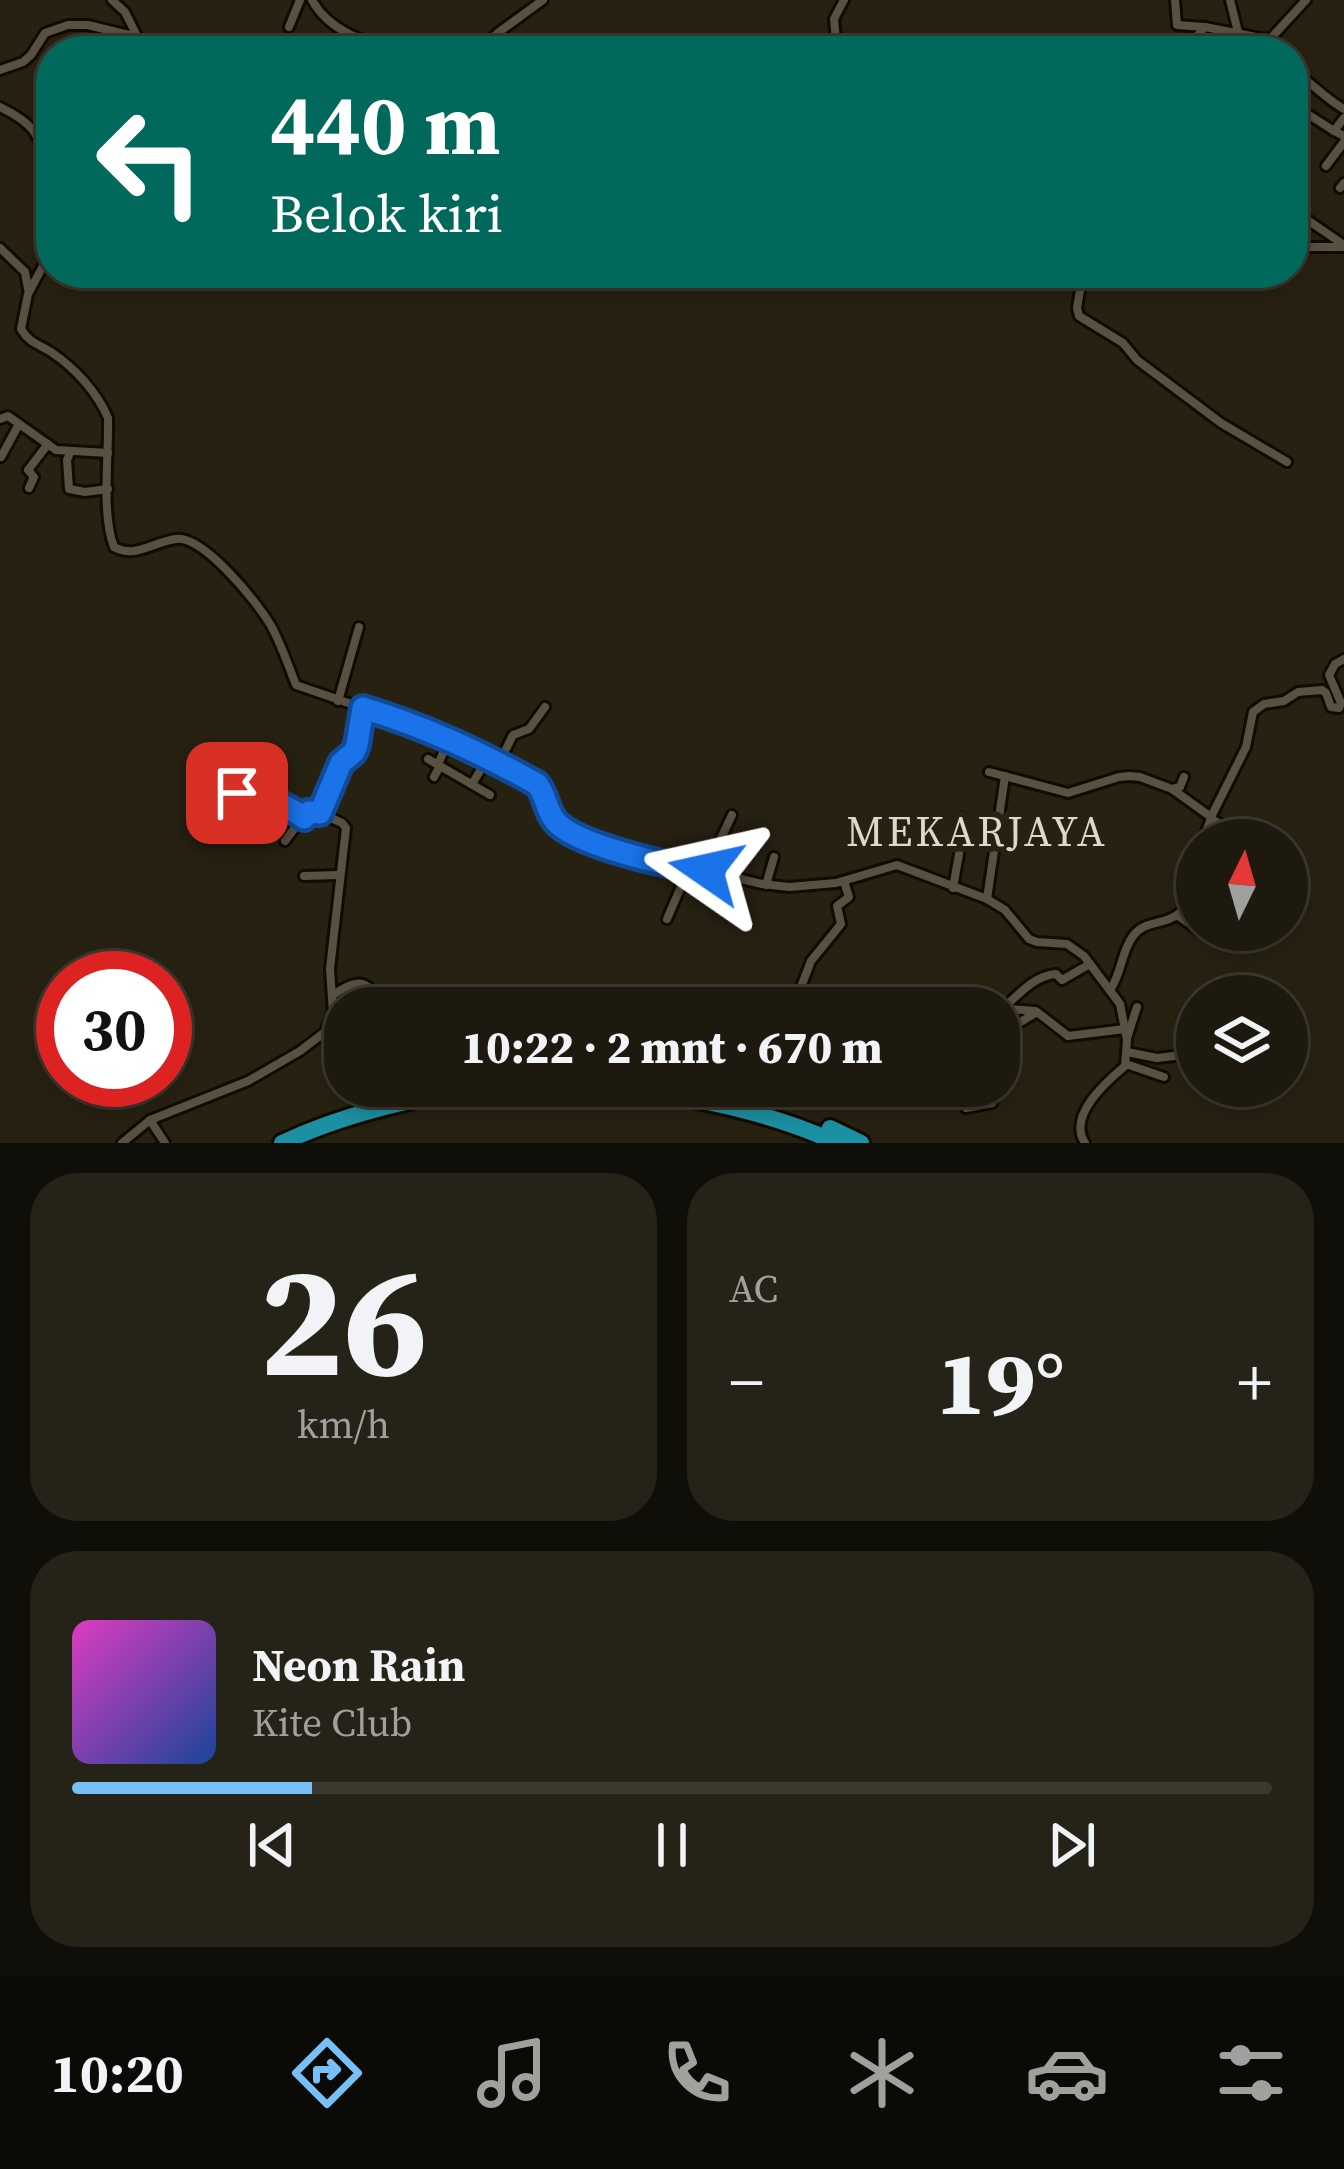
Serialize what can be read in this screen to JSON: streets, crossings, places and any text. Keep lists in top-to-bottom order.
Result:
{
  "districts": ["MEKARJAYA"],
  "north": "top",
  "page": {
    "turn": ["440 m", "Belok kiri"],
    "limit": "30",
    "trip": "10:22 · 2 mnt · 670 m",
    "tile": [
      ["26", "km/h"],
      "AC"
    ],
    "heat": ["−", "19°", "+"],
    "song": ["Neon Rain", "Kite Club"],
    "tabs": "10:20"
  }
}
